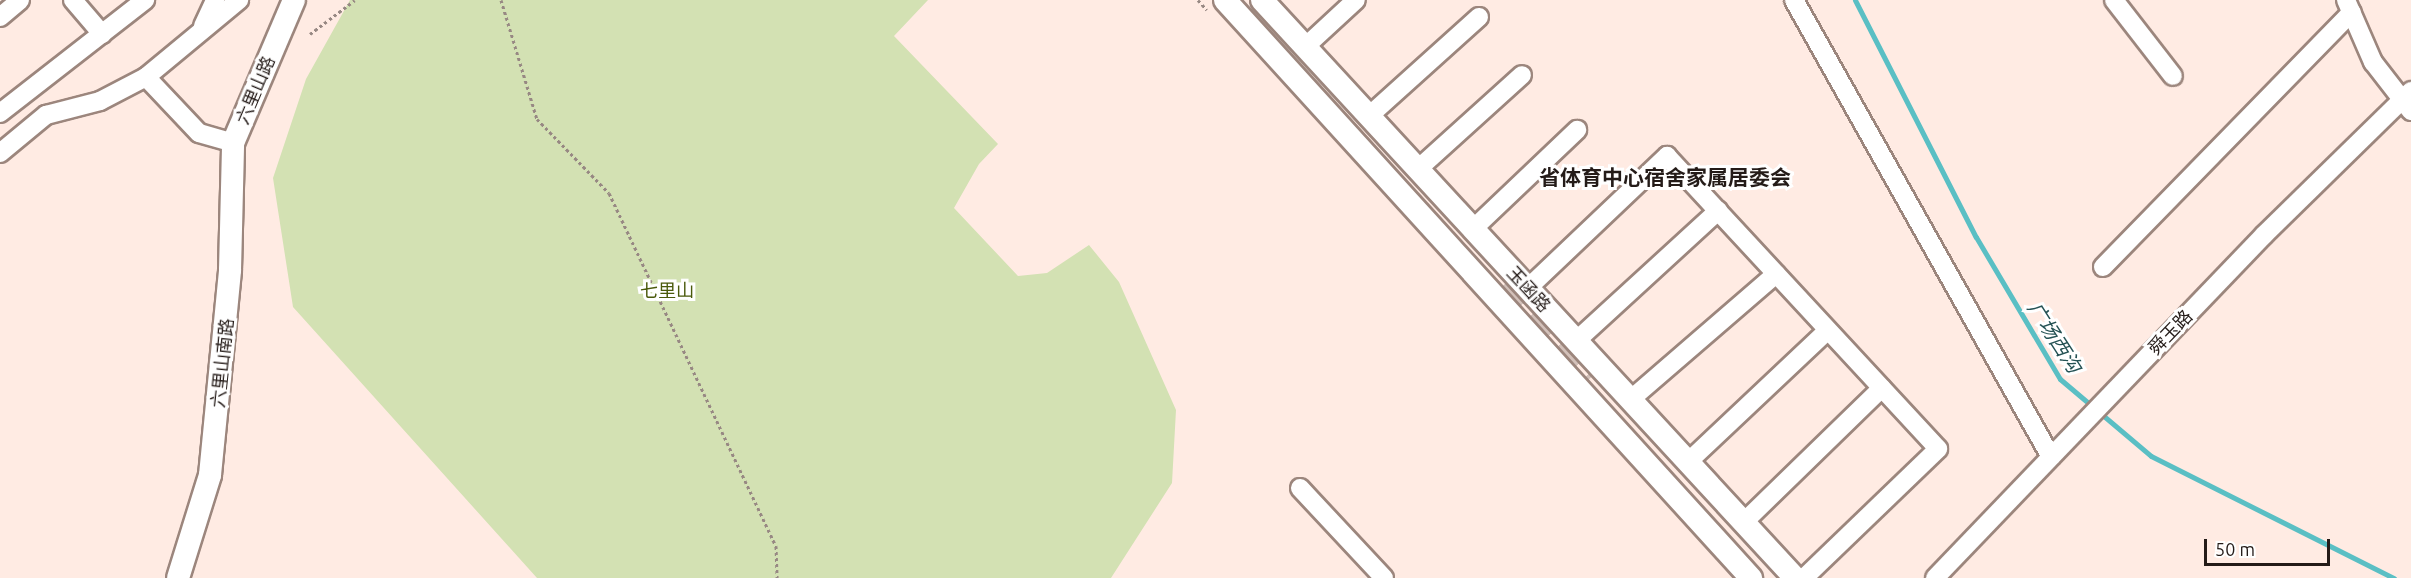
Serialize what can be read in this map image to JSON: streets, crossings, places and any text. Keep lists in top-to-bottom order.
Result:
{
  "streets": {
    "main road": ["六里山路", "玉函路", "六里山南路"],
    "street": ["舜玉路"]
  },
  "crossings": [
    ["六里山路", "六里山南路"]
  ],
  "districts": ["省体育中心宿舍家属居委会"],
  "water": ["广场西沟"],
  "parks": ["七里山"],
  "scale_bar": "50 m"
}
